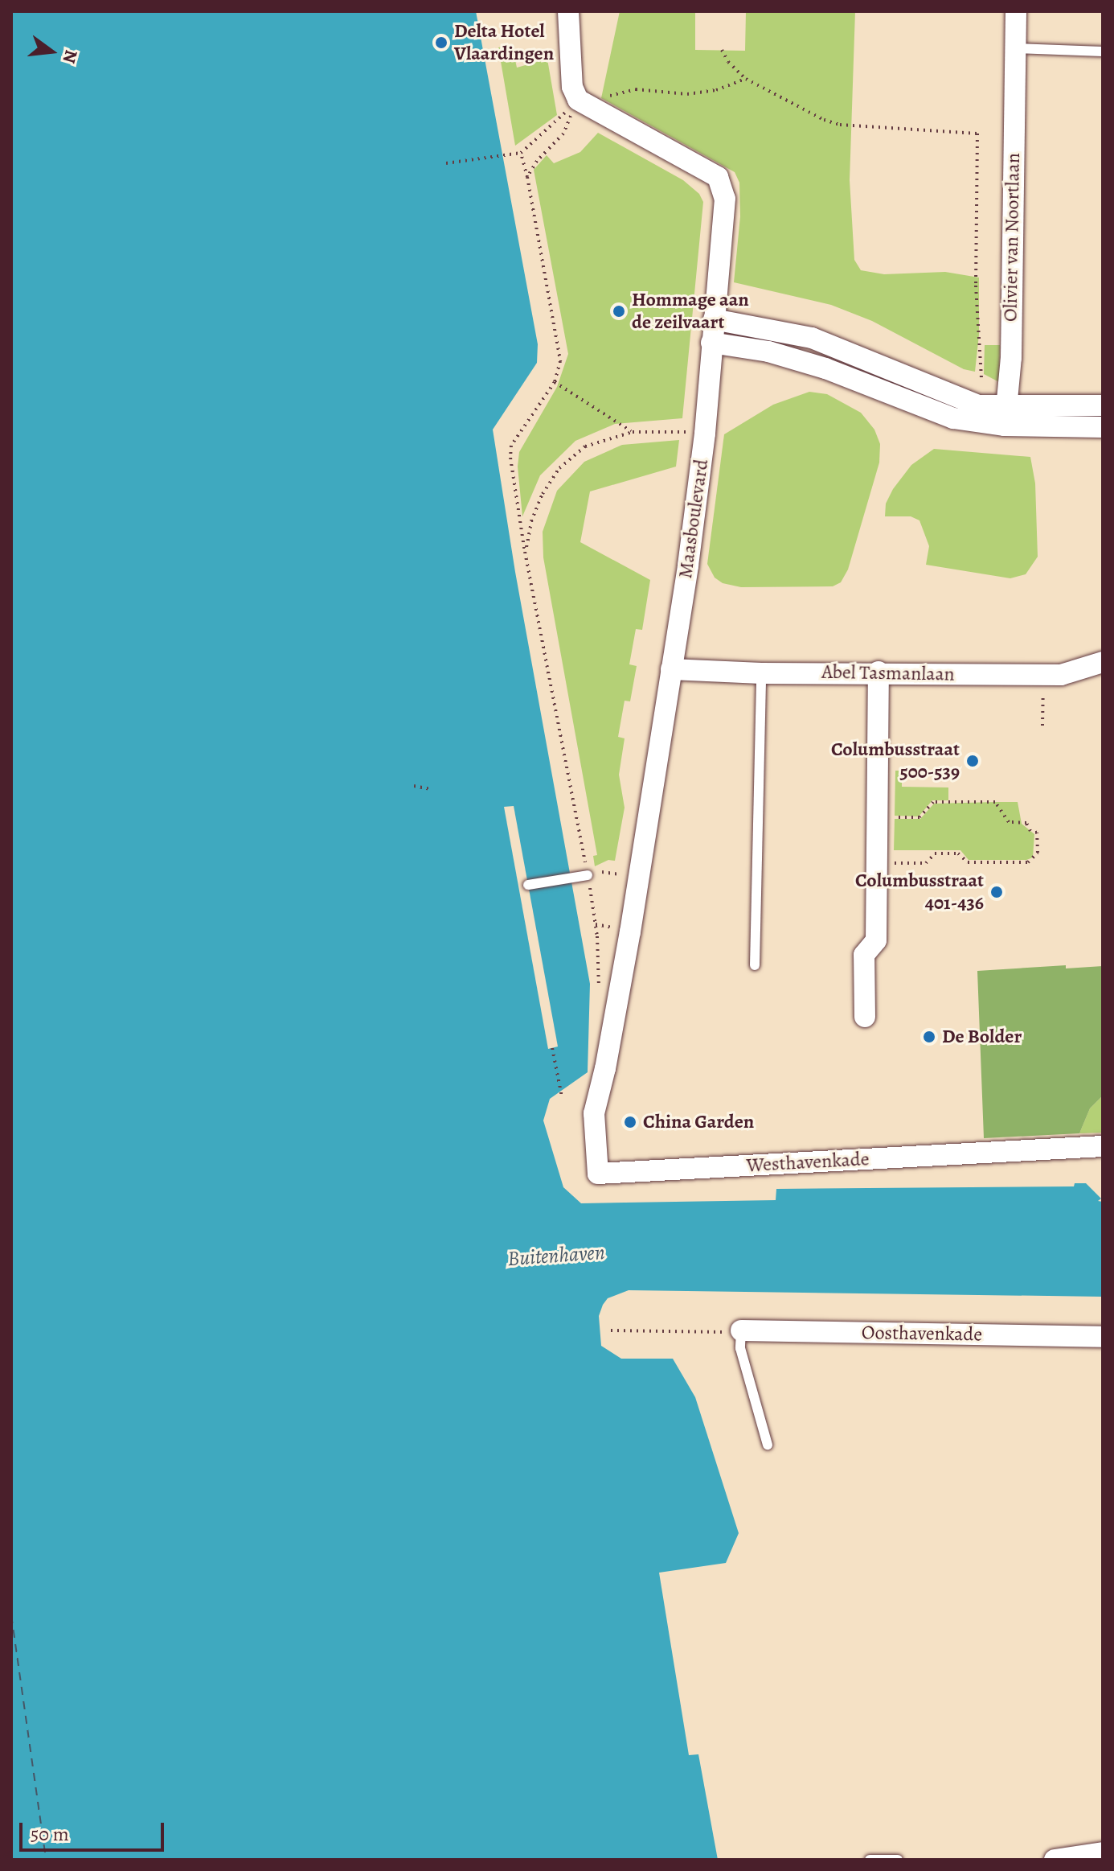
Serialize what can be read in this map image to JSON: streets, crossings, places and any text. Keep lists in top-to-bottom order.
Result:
{
  "streets": {
    "street": [
      "Olivier van Noortlaan",
      "Maasboulevard",
      "Abel Tasmanlaan",
      "Westhavenkade",
      "Oosthavenkade"
    ]
  },
  "crossings": [
    ["Maasboulevard", "Abel Tasmanlaan"],
    ["Maasboulevard", "Westhavenkade"]
  ],
  "water": ["Buitenhaven"],
  "places": [
    "Delta Hotel Vlaardingen",
    "Hommage aan de zeilvaart",
    "Columbusstraat 500-539",
    "Columbusstraat 401-436",
    "De Bolder",
    "China Garden"
  ],
  "scale_bar": "50 m",
  "north": "right"
}
